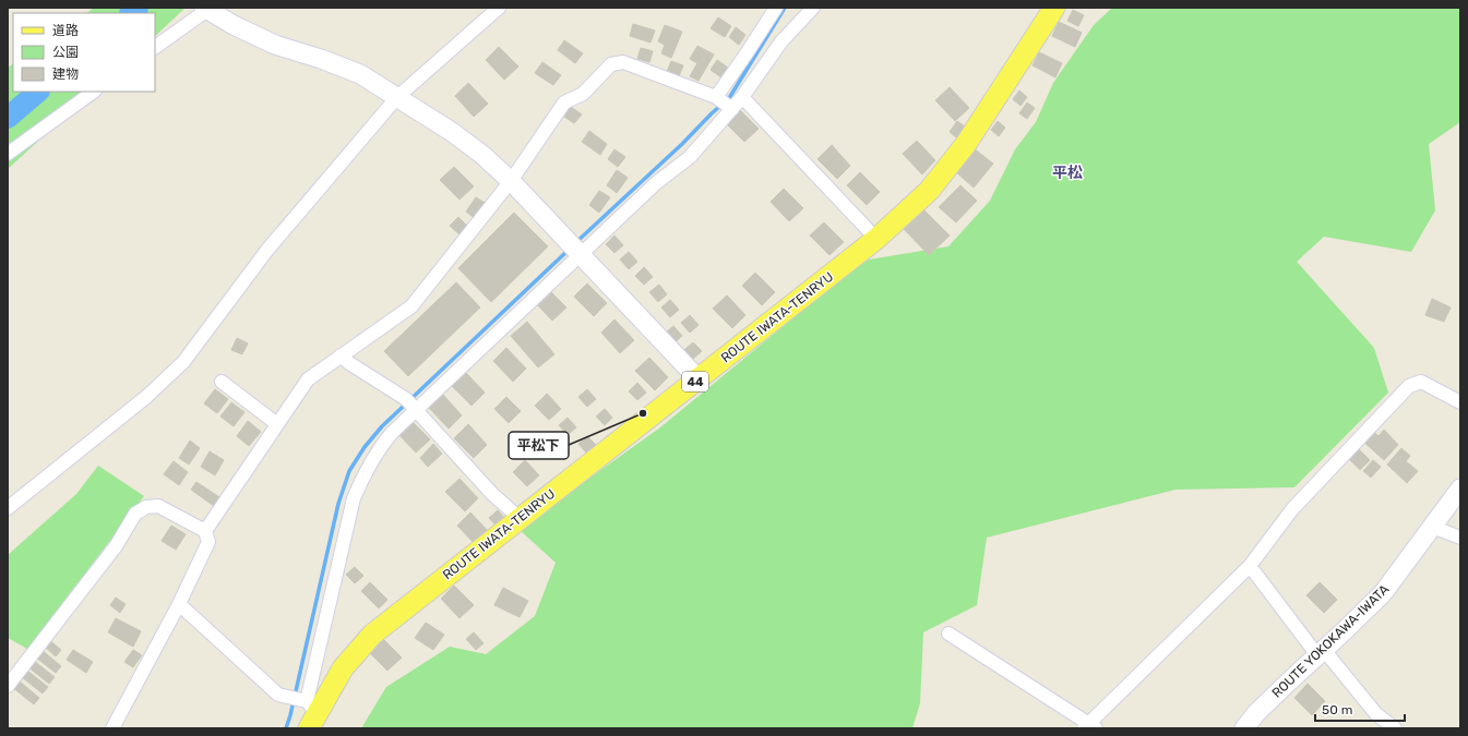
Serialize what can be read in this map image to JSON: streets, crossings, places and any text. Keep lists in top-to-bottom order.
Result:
{
  "streets": {
    "main road": ["ROUTE IWATA-TENRYU", "44"],
    "street": ["ROUTE YOKOKAWA-IWATA"]
  },
  "districts": ["平松"],
  "places": ["平松下"],
  "legend": ["道路", "公園", "建物"],
  "scale_bar": "50 m"
}
